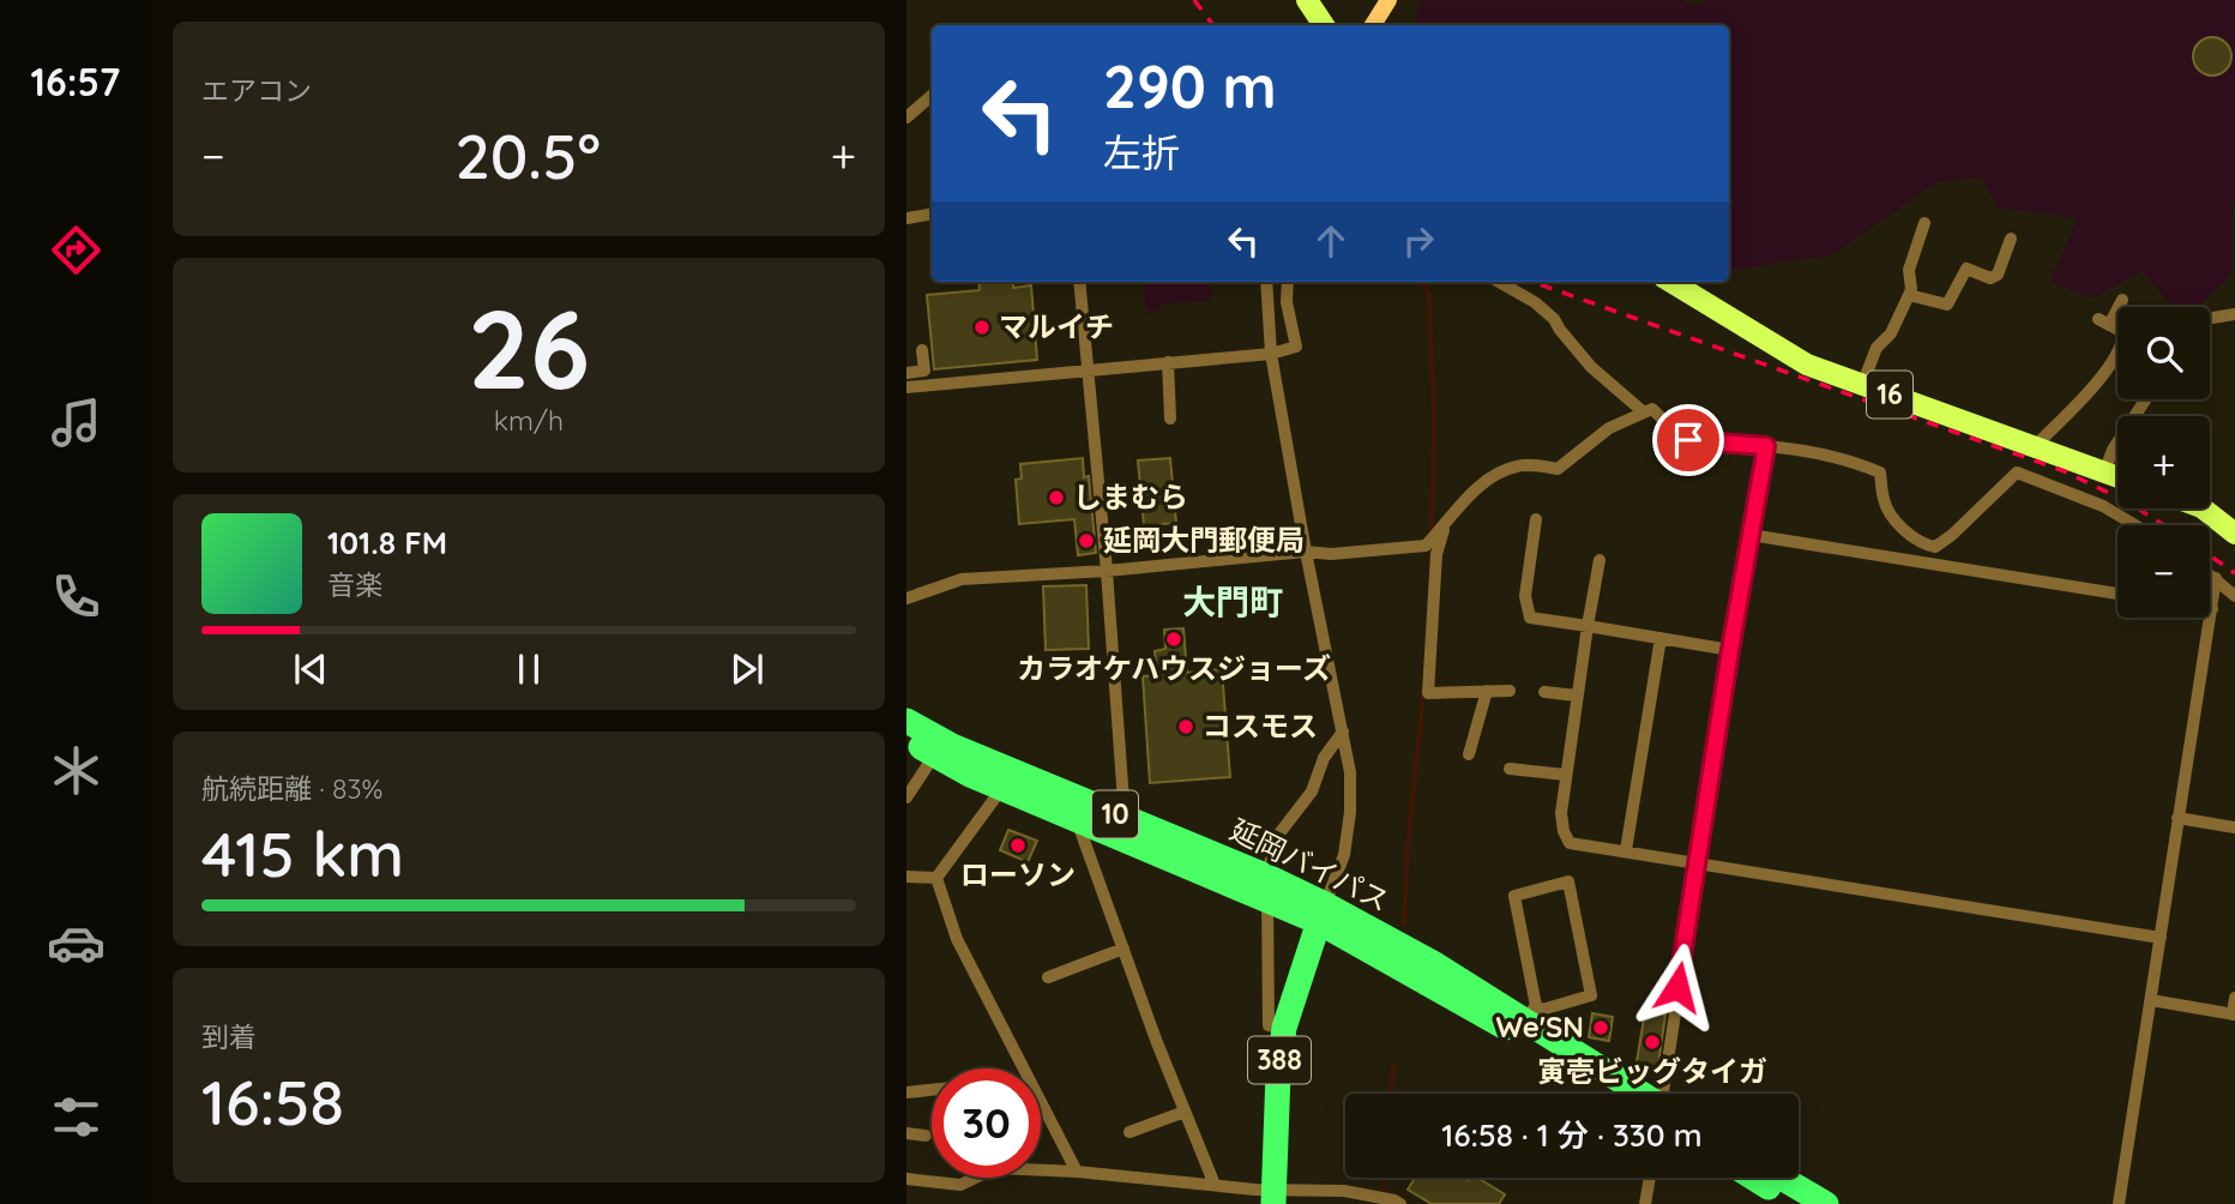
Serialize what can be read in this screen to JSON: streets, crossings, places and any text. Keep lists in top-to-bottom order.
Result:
{
  "streets": {
    "highway": ["10", "延岡バイパス", "388"],
    "main road": ["16"]
  },
  "crossings": [
    ["延岡バイパス", "388"]
  ],
  "districts": ["大門町"],
  "places": [
    "マルイチ",
    "しまむら",
    "延岡大門郵便局",
    "カラオケハウスジョーズ",
    "コスモス",
    "ローソン",
    "We'SN",
    "寅壱ビッグタイガ"
  ],
  "page": {
    "tabs": "16:57",
    "tile": [
      "エアコン",
      ["26", "km/h"],
      ["航続距離 · 83%", "415 km"],
      ["到着", "16:58"]
    ],
    "turn": ["290 m", "左折"],
    "heat": ["−", "20.5°", "+"],
    "map_buttons": ["+", "−"],
    "song": ["101.8 FM", "音楽"],
    "limit": "30",
    "trip": "16:58 · 1 分 · 330 m"
  }
}
